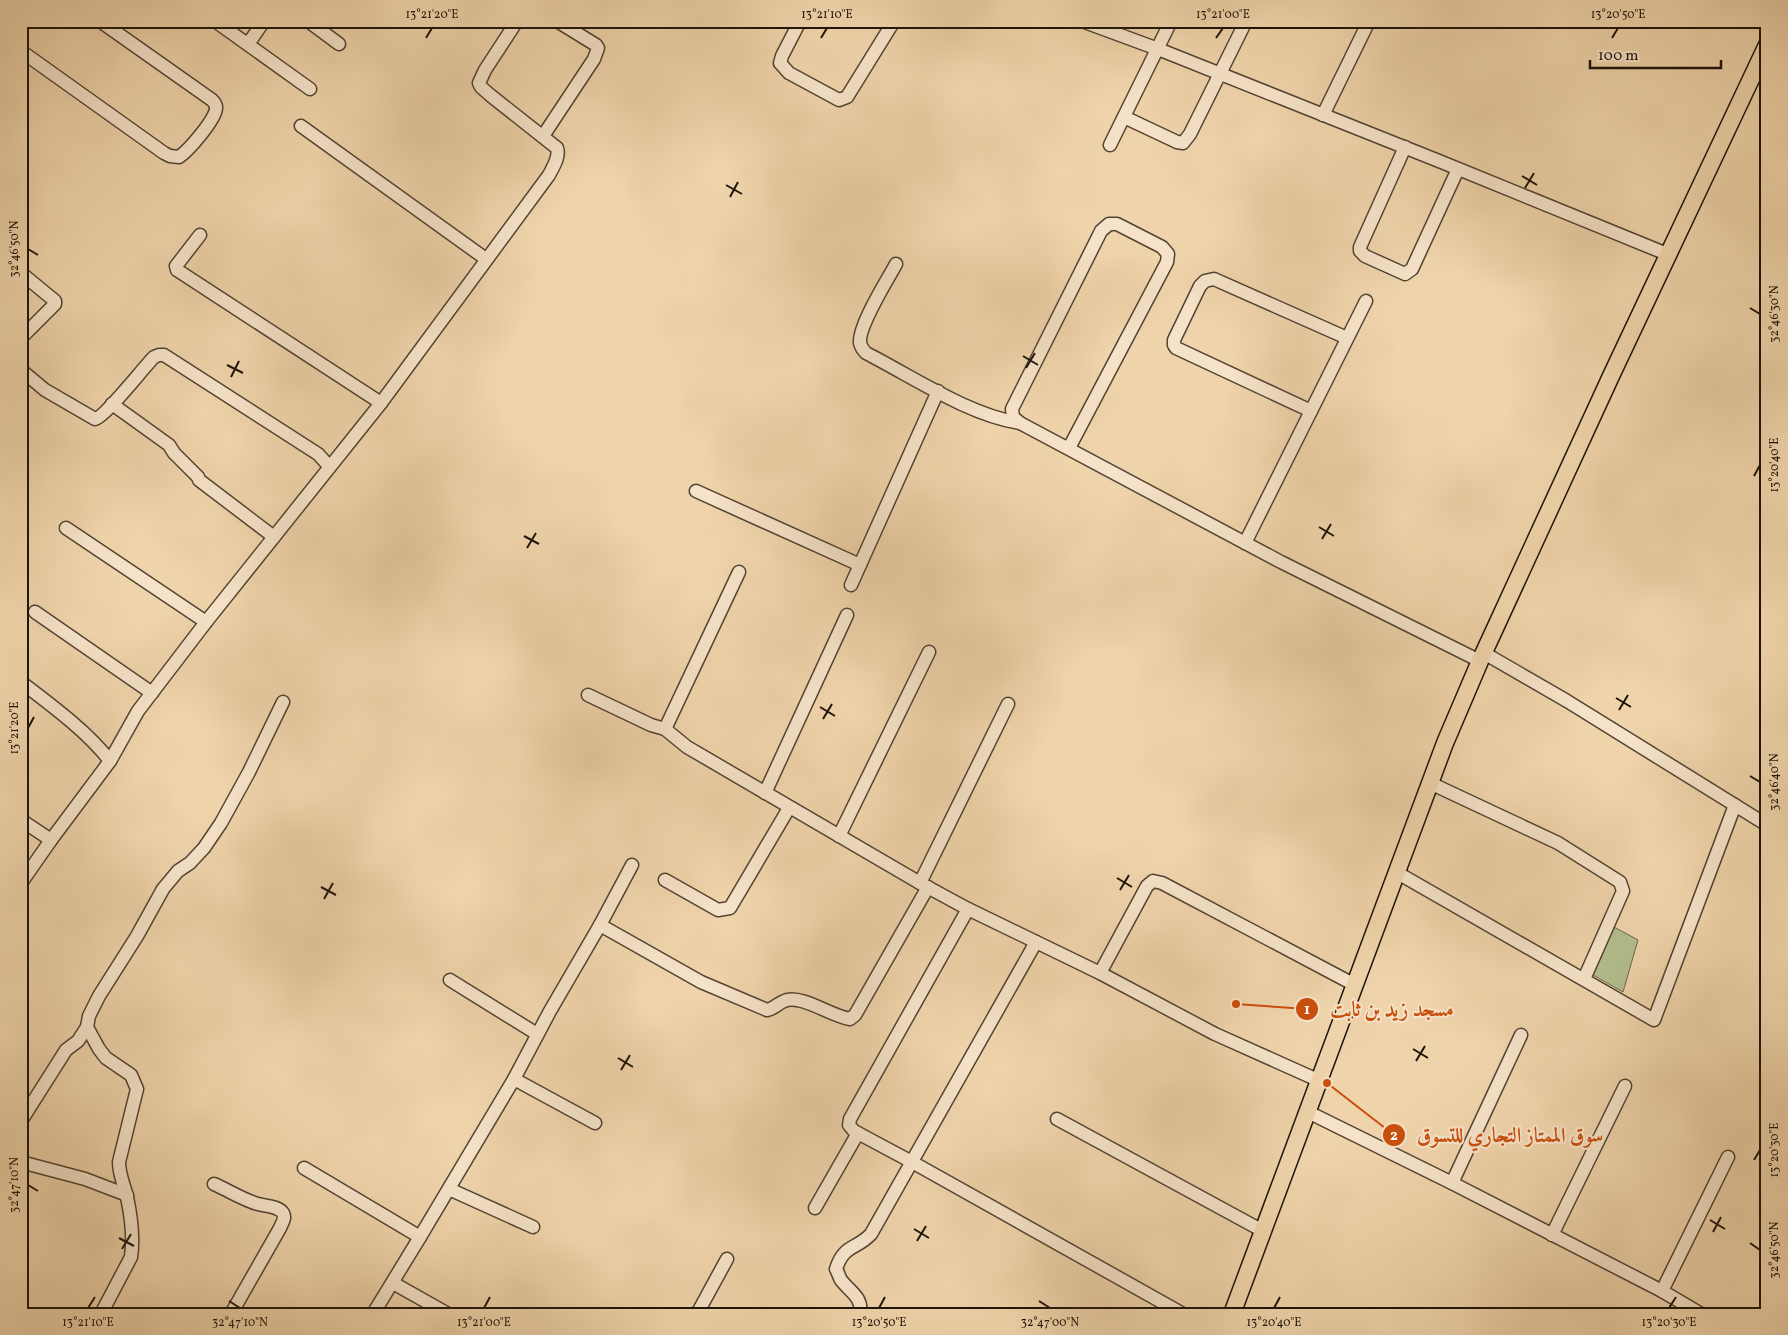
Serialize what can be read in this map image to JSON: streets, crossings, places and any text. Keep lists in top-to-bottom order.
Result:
{
  "places": ["مسجد زيد بن ثابت", "سوق الممتاز التجاري للتسوق"],
  "scale_bar": "100 m",
  "coordinates": [
    "13°21'20\"E",
    "13°21'10\"E",
    "13°21'00\"E",
    "13°20'50\"E",
    "32°46'50\"N",
    "32°46'30\"N",
    "13°20'40\"E",
    "32°46'40\"N",
    "13°20'30\"E",
    "32°47'10\"N",
    "32°47'00\"N"
  ]
}
